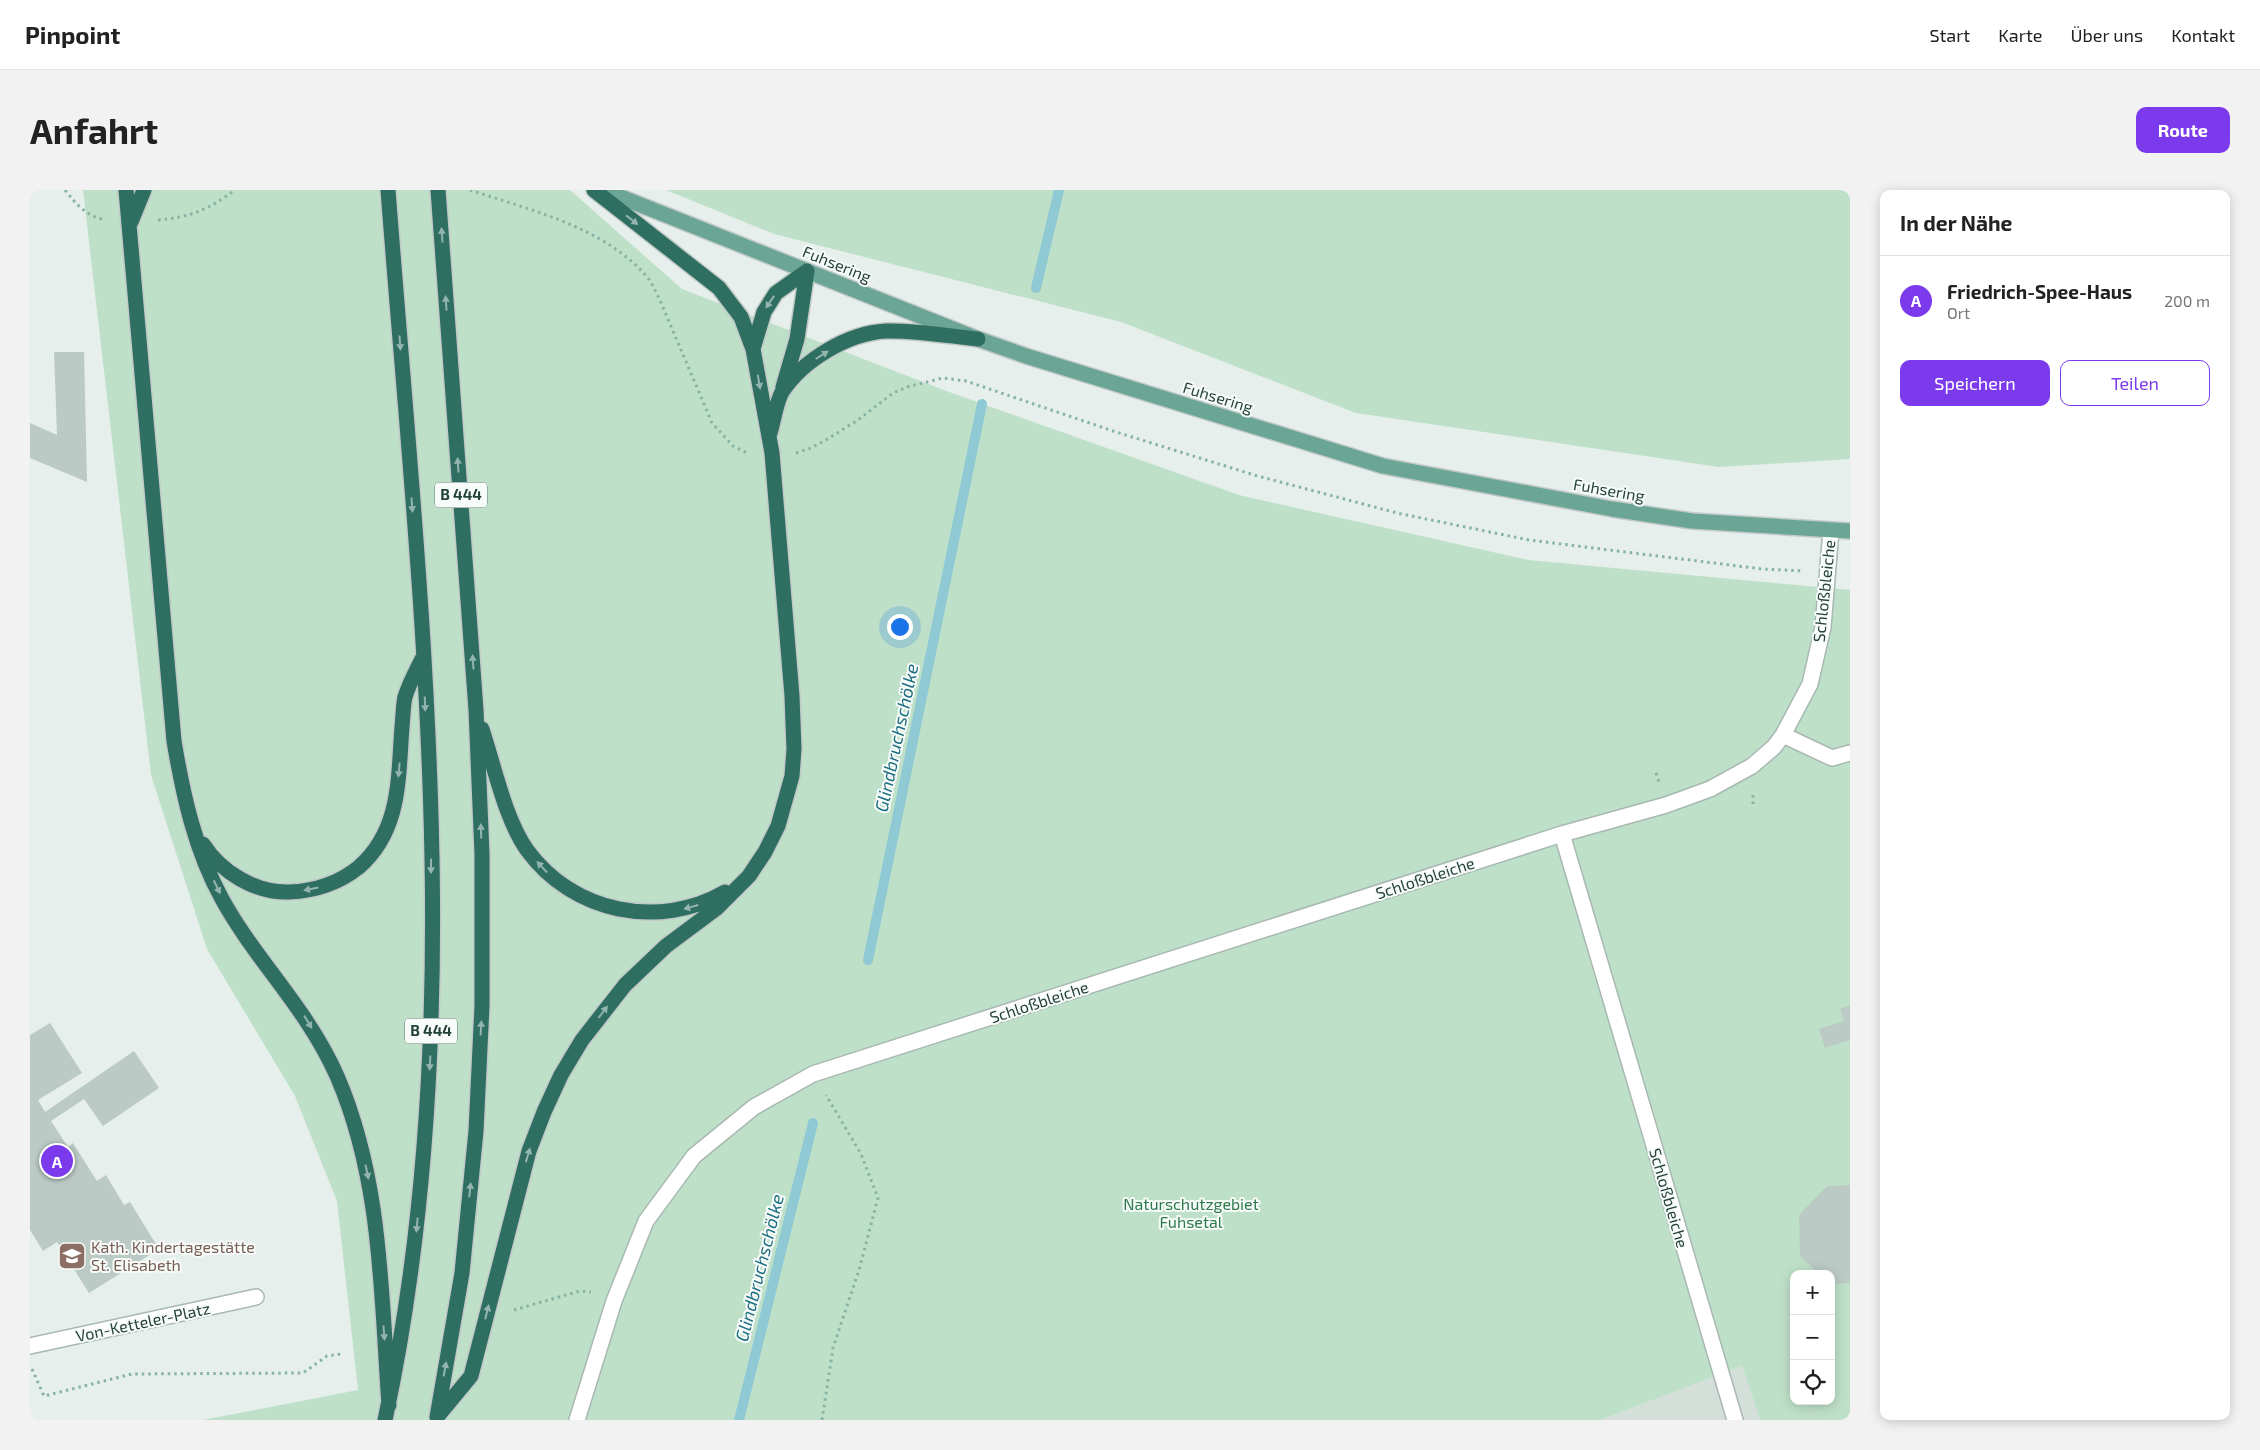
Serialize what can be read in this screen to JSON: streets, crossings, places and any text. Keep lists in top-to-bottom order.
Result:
{
  "streets": {
    "highway": ["B 444"],
    "main road": ["Fuhsering"],
    "street": ["Schloßbleiche", "Von-Ketteler-Platz"]
  },
  "crossings": [
    ["Fuhsering", "Schloßbleiche"]
  ],
  "water": ["Glindbruchschölke"],
  "parks": ["Naturschutzgebiet Fuhsetal"],
  "places": {
    "school or university": ["Kath. Kindertagestätte St. Elisabeth"]
  },
  "page": {
    "header": "Pinpoint",
    "nav": [
      "Start",
      "Karte",
      "Über uns",
      "Kontakt"
    ],
    "buttons": [
      "Route",
      ["Speichern", "Teilen"]
    ],
    "title": "Anfahrt",
    "heading": "In der Nähe",
    "list": [
      {
        "mark": "A",
        "name": "Friedrich-Spee-Haus",
        "note": "Ort",
        "value": "200 m"
      }
    ],
    "pins": "A",
    "map_buttons": ["+", "−"]
  }
}
